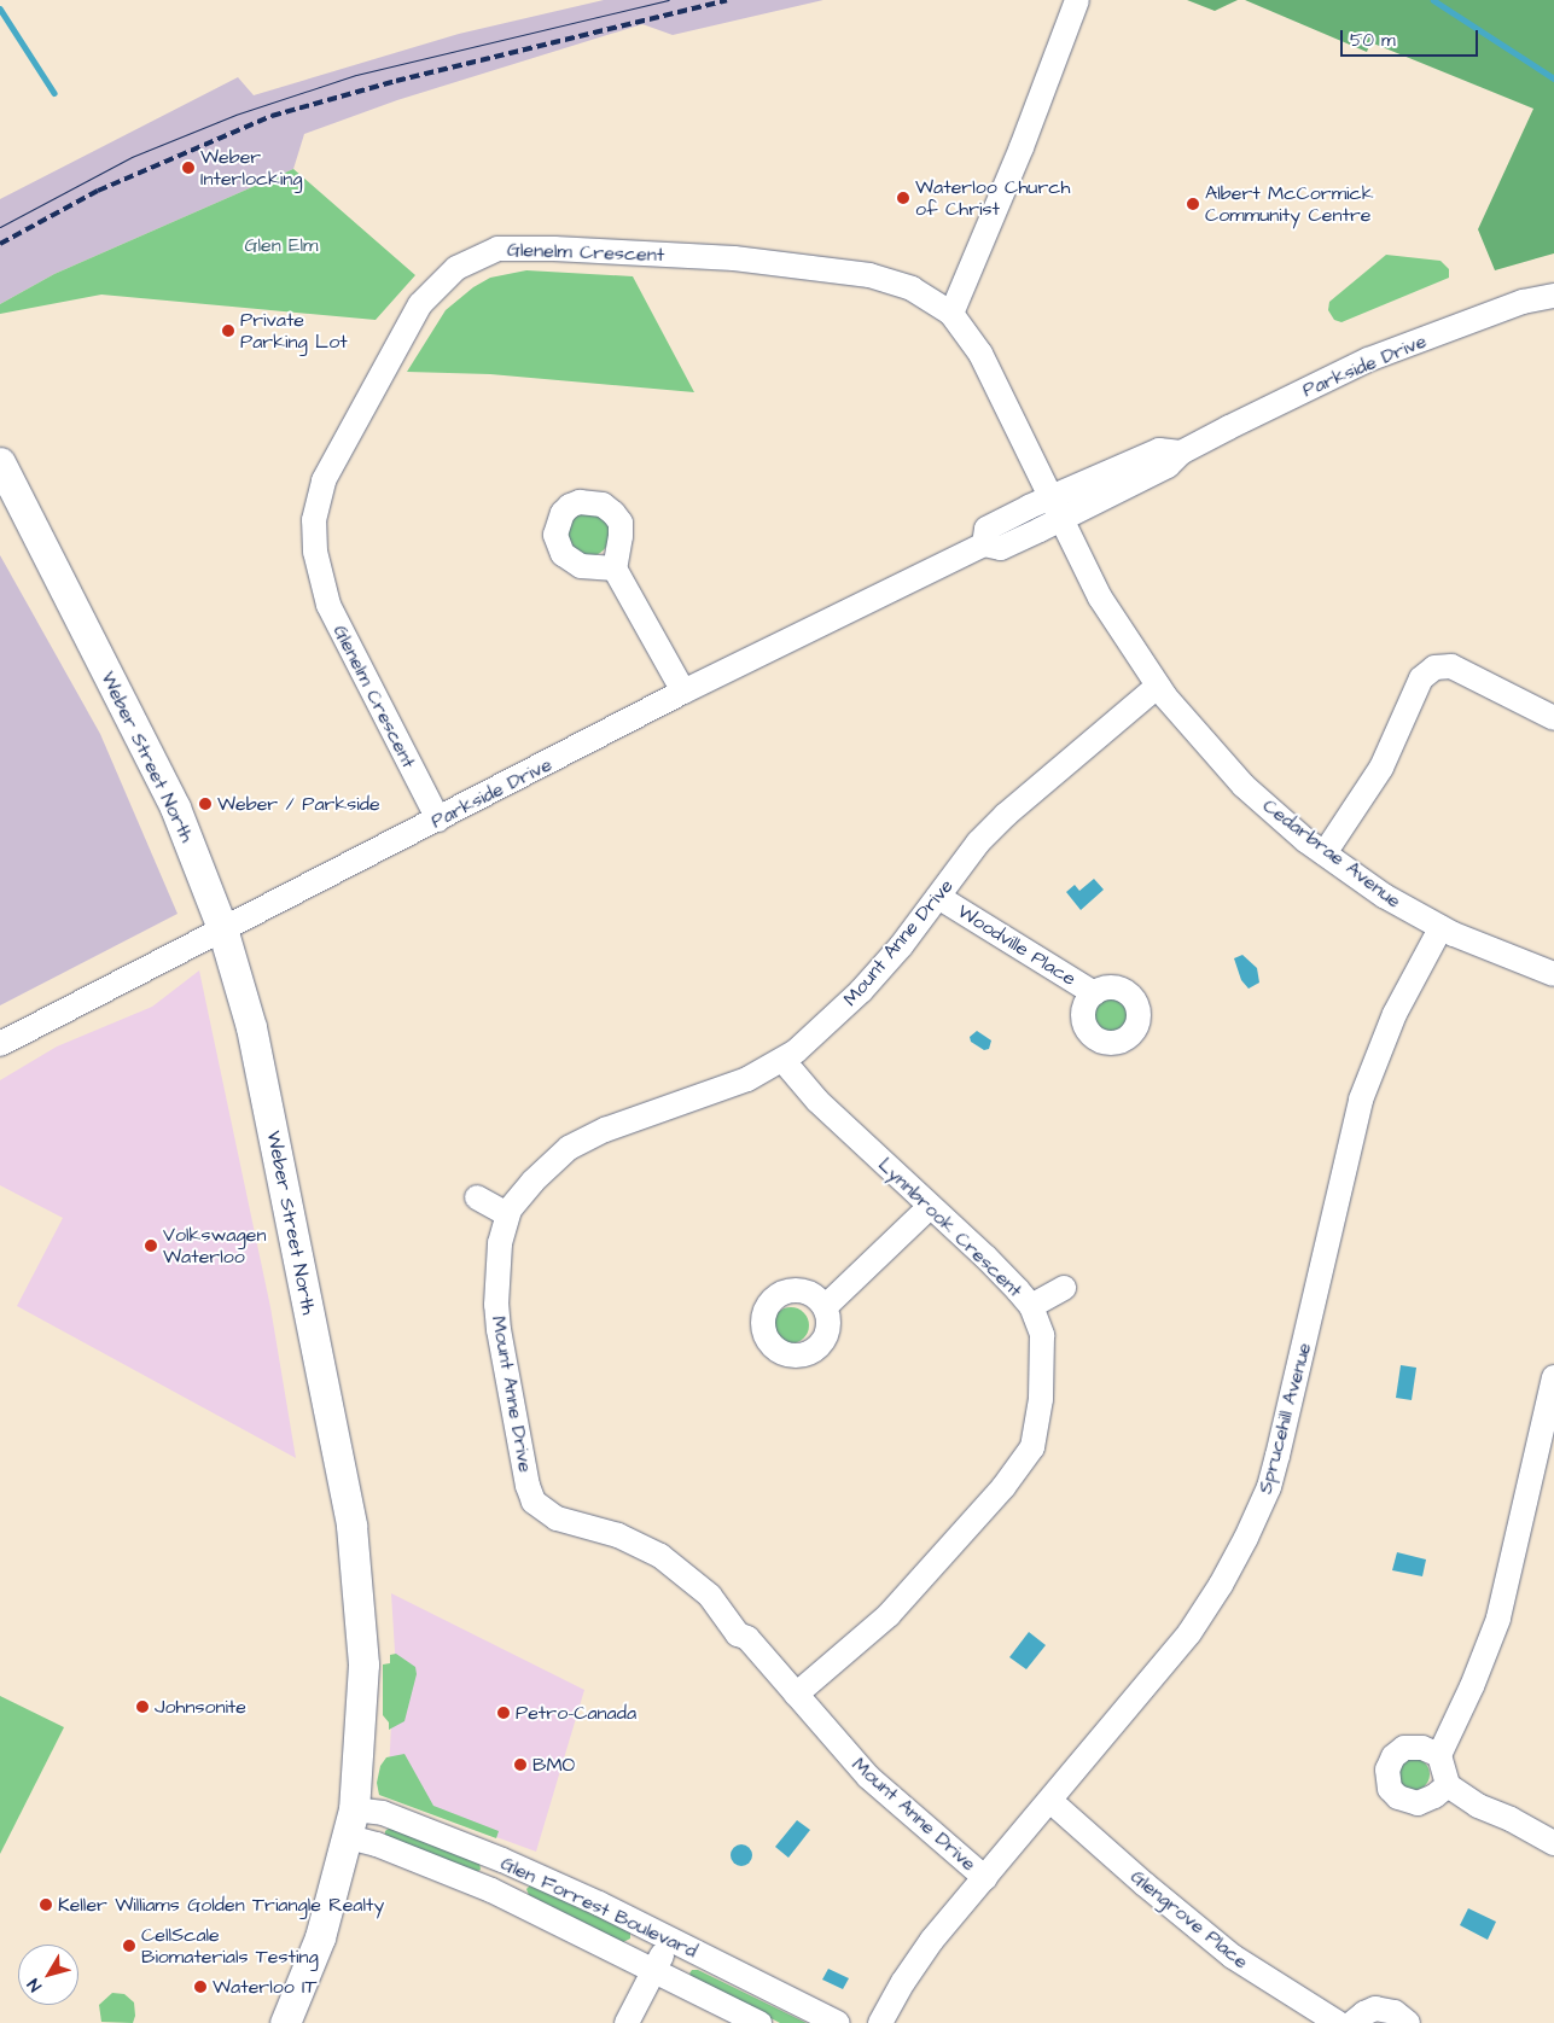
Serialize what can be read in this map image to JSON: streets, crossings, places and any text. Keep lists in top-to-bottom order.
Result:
{
  "streets": {
    "main road": ["Weber Street North"],
    "street": [
      "Glenelm Crescent",
      "Parkside Drive",
      "Cedarbrae Avenue",
      "Mount Anne Drive",
      "Woodville Place",
      "Lynnbrook Crescent",
      "Sprucehill Avenue",
      "Glen Forrest Boulevard",
      "Glengrove Place"
    ]
  },
  "crossings": [
    ["Glenelm Crescent", "Parkside Drive"],
    ["Glenelm Crescent", "Cedarbrae Avenue"],
    ["Parkside Drive", "Weber Street North"],
    ["Parkside Drive", "Cedarbrae Avenue"],
    ["Weber Street North", "Glen Forrest Boulevard"],
    ["Cedarbrae Avenue", "Mount Anne Drive"],
    ["Cedarbrae Avenue", "Sprucehill Avenue"],
    ["Mount Anne Drive", "Woodville Place"],
    ["Mount Anne Drive", "Lynnbrook Crescent"],
    ["Mount Anne Drive", "Sprucehill Avenue"],
    ["Sprucehill Avenue", "Glengrove Place"]
  ],
  "parks": ["Glen Elm"],
  "places": [
    "Weber Interlocking",
    "Waterloo Church of Christ",
    "Albert McCormick Community Centre",
    "Private Parking Lot",
    "Weber / Parkside",
    "Volkswagen Waterloo",
    "Johnsonite",
    "Petro-Canada",
    "BMO",
    "Keller Williams Golden Triangle Realty",
    "CellScale Biomaterials Testing",
    "Waterloo IT"
  ],
  "scale_bar": "50 m",
  "north": "bottom left"
}
